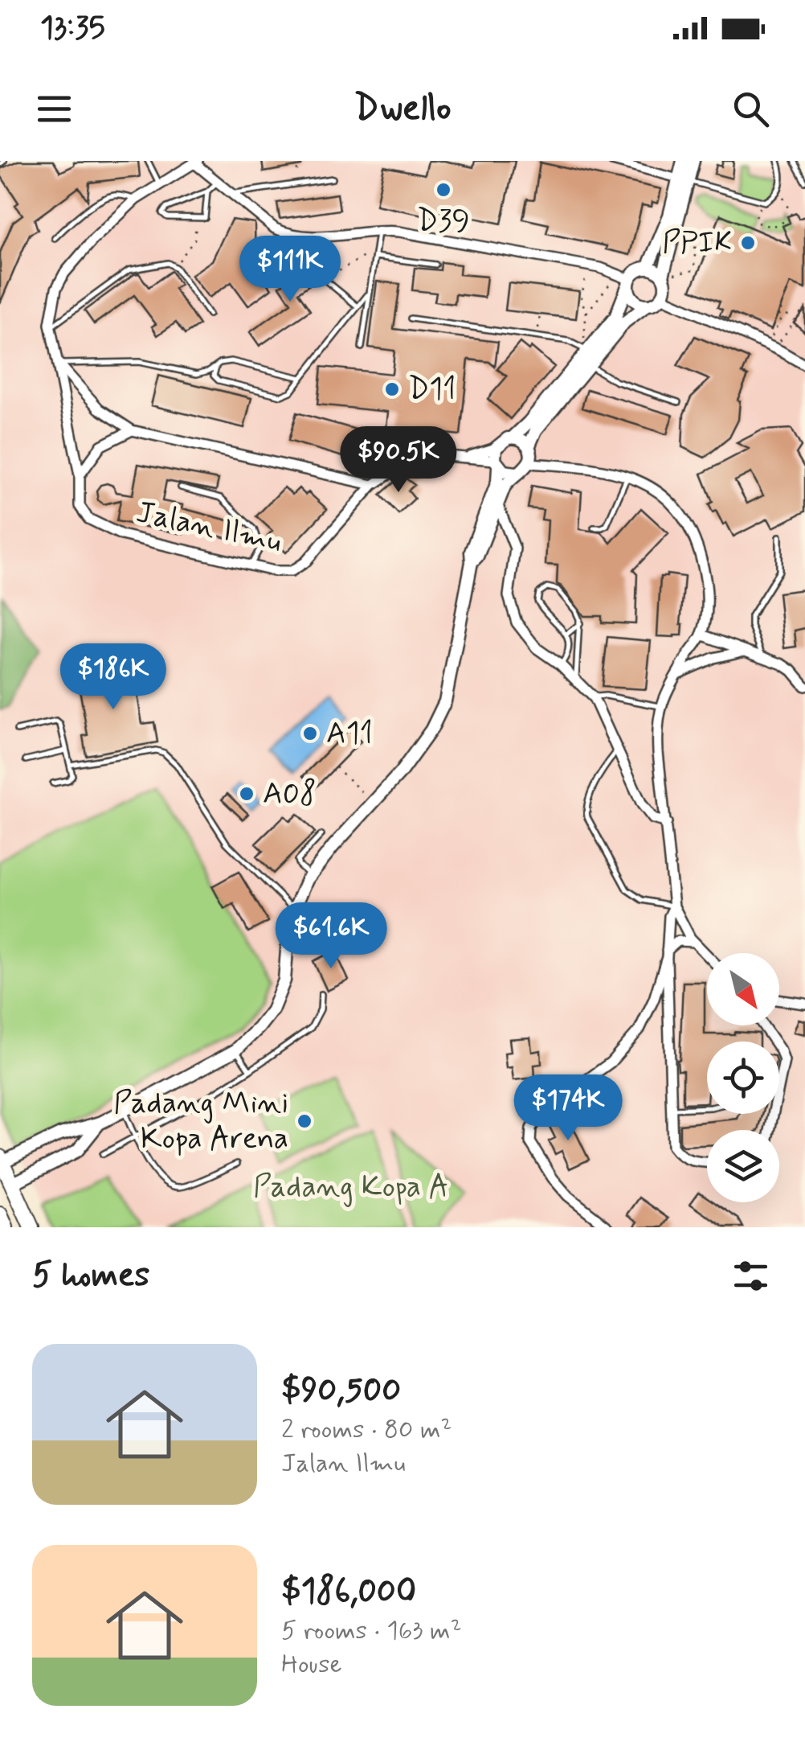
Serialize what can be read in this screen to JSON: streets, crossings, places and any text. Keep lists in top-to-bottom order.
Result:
{
  "streets": {
    "street": ["Jalan Ilmu"]
  },
  "parks": ["Padang Kopa A"],
  "places": [
    "D39",
    "PPIK",
    "D11",
    "A11",
    "A08",
    "Padang Mini Kopa Arena"
  ],
  "north": "bottom right",
  "page": {
    "status": "13:35",
    "header": "Dwello",
    "price": [
      "$111K",
      "$90.5K",
      "$186K",
      "$61.6K",
      "$174K"
    ],
    "heading": "5 homes",
    "list": [
      {
        "name": "$90,500",
        "note": "2 rooms · 80 m² · Jalan Ilmu"
      },
      {
        "name": "$186,000",
        "note": "5 rooms · 163 m² · House"
      }
    ]
  }
}
